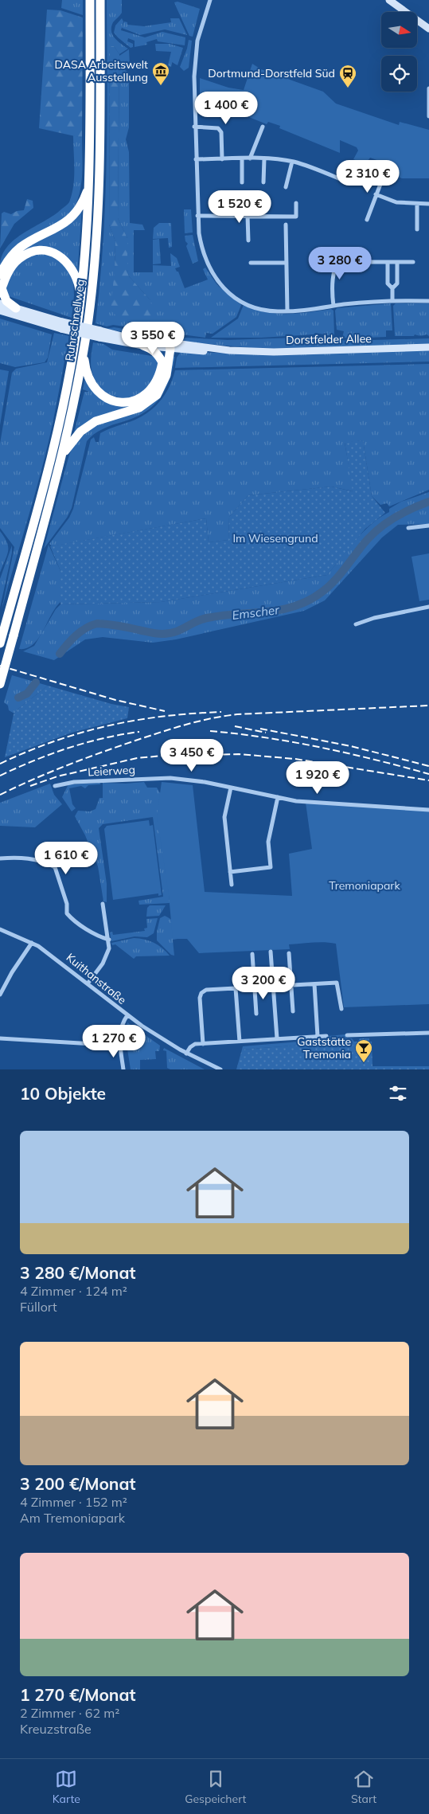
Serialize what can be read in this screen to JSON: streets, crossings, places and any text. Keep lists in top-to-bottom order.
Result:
{
  "streets": {
    "highway": ["Ruhrschnellweg"],
    "main road": ["Dorstfelder Allee"],
    "street": ["Leierweg", "Kuithanstraße"]
  },
  "water": ["Emscher"],
  "parks": ["Im Wiesengrund", "Tremoniapark"],
  "places": {
    "museum": ["DASA Arbeitswelt Ausstellung"],
    "station": ["Dortmund-Dorstfeld Süd"],
    "bar": ["Gaststätte Tremonia"]
  },
  "north": "right",
  "page": {
    "price": [
      "1 400 €",
      "2 310 €",
      "1 520 €",
      "3 280 €",
      "3 550 €",
      "3 450 €",
      "1 920 €",
      "1 610 €",
      "3 200 €",
      "1 270 €"
    ],
    "heading": "10 Objekte",
    "list": [
      {
        "name": "3 280 €/Monat",
        "note": "4 Zimmer · 124 m² · Füllort"
      },
      {
        "name": "3 200 €/Monat",
        "note": "4 Zimmer · 152 m² · Am Tremoniapark"
      },
      {
        "name": "1 270 €/Monat",
        "note": "2 Zimmer · 62 m² · Kreuzstraße"
      }
    ],
    "tabs": ["Karte", "Gespeichert", "Start"]
  }
}
